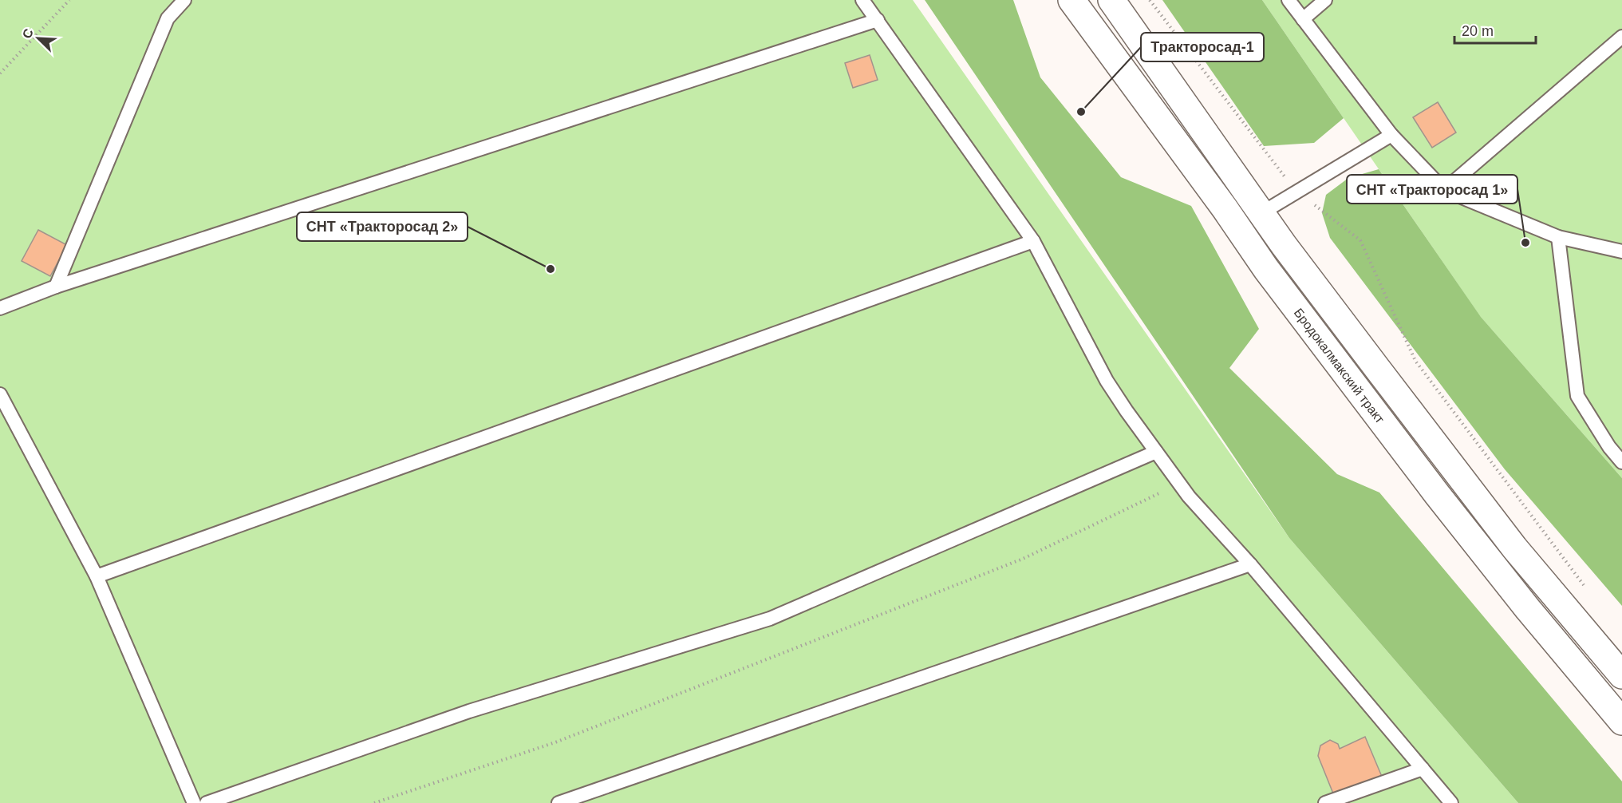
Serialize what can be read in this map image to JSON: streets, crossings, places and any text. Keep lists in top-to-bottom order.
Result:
{
  "streets": {
    "main road": ["Бродокалмакский тракт"]
  },
  "places": ["Тракторосад-1", "СНТ «Тракторосад 1»", "СНТ «Тракторосад 2»"],
  "scale_bar": "20 m",
  "north": "top left"
}
